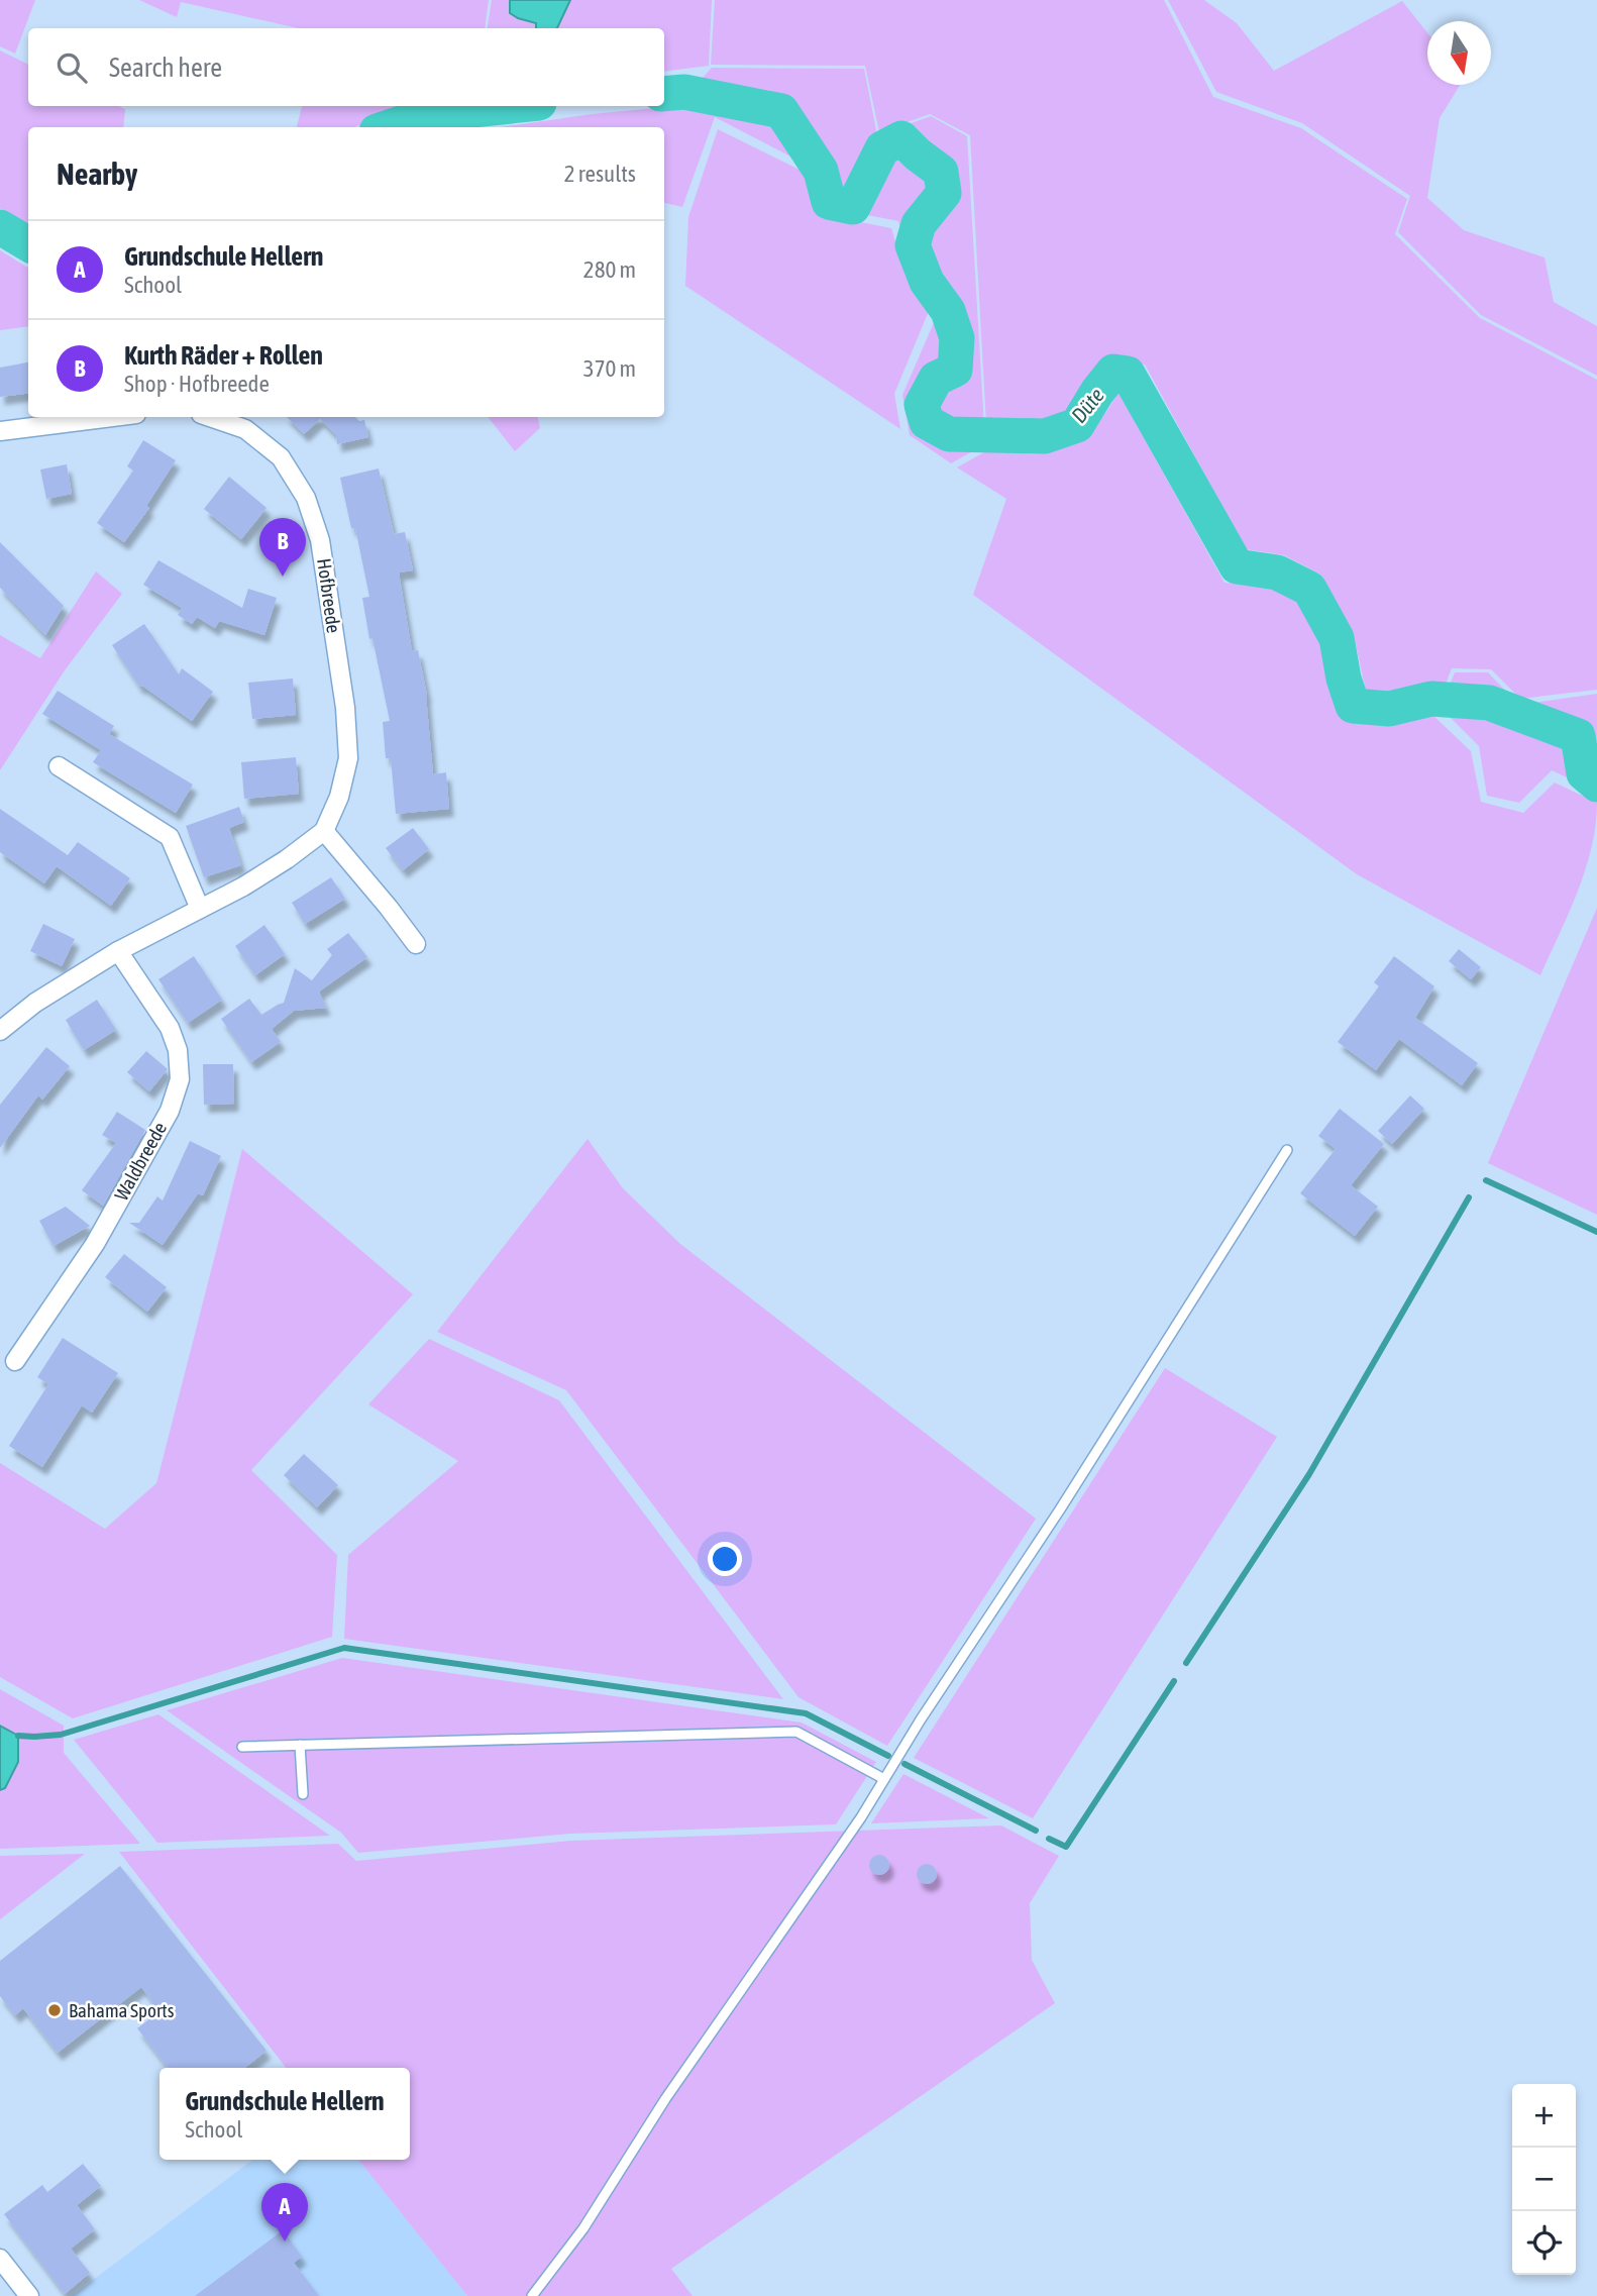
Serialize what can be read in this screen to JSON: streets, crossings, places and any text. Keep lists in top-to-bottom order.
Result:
{
  "streets": {
    "street": ["Hofbreede", "Waldbreede"]
  },
  "crossings": [
    ["Hofbreede", "Waldbreede"]
  ],
  "water": ["Düte"],
  "places": ["Bahama Sports"],
  "north": "bottom",
  "page": {
    "search": "Search here",
    "heading": ["Nearby", "2 results"],
    "list": [
      {
        "mark": "A",
        "name": "Grundschule Hellern",
        "note": "School",
        "value": "280 m"
      },
      {
        "mark": "B",
        "name": "Kurth Räder + Rollen",
        "note": "Shop · Hofbreede",
        "value": "370 m"
      }
    ],
    "pins": ["B", "A"],
    "popup": ["Grundschule Hellern", "School"],
    "map_buttons": ["+", "−"]
  }
}
